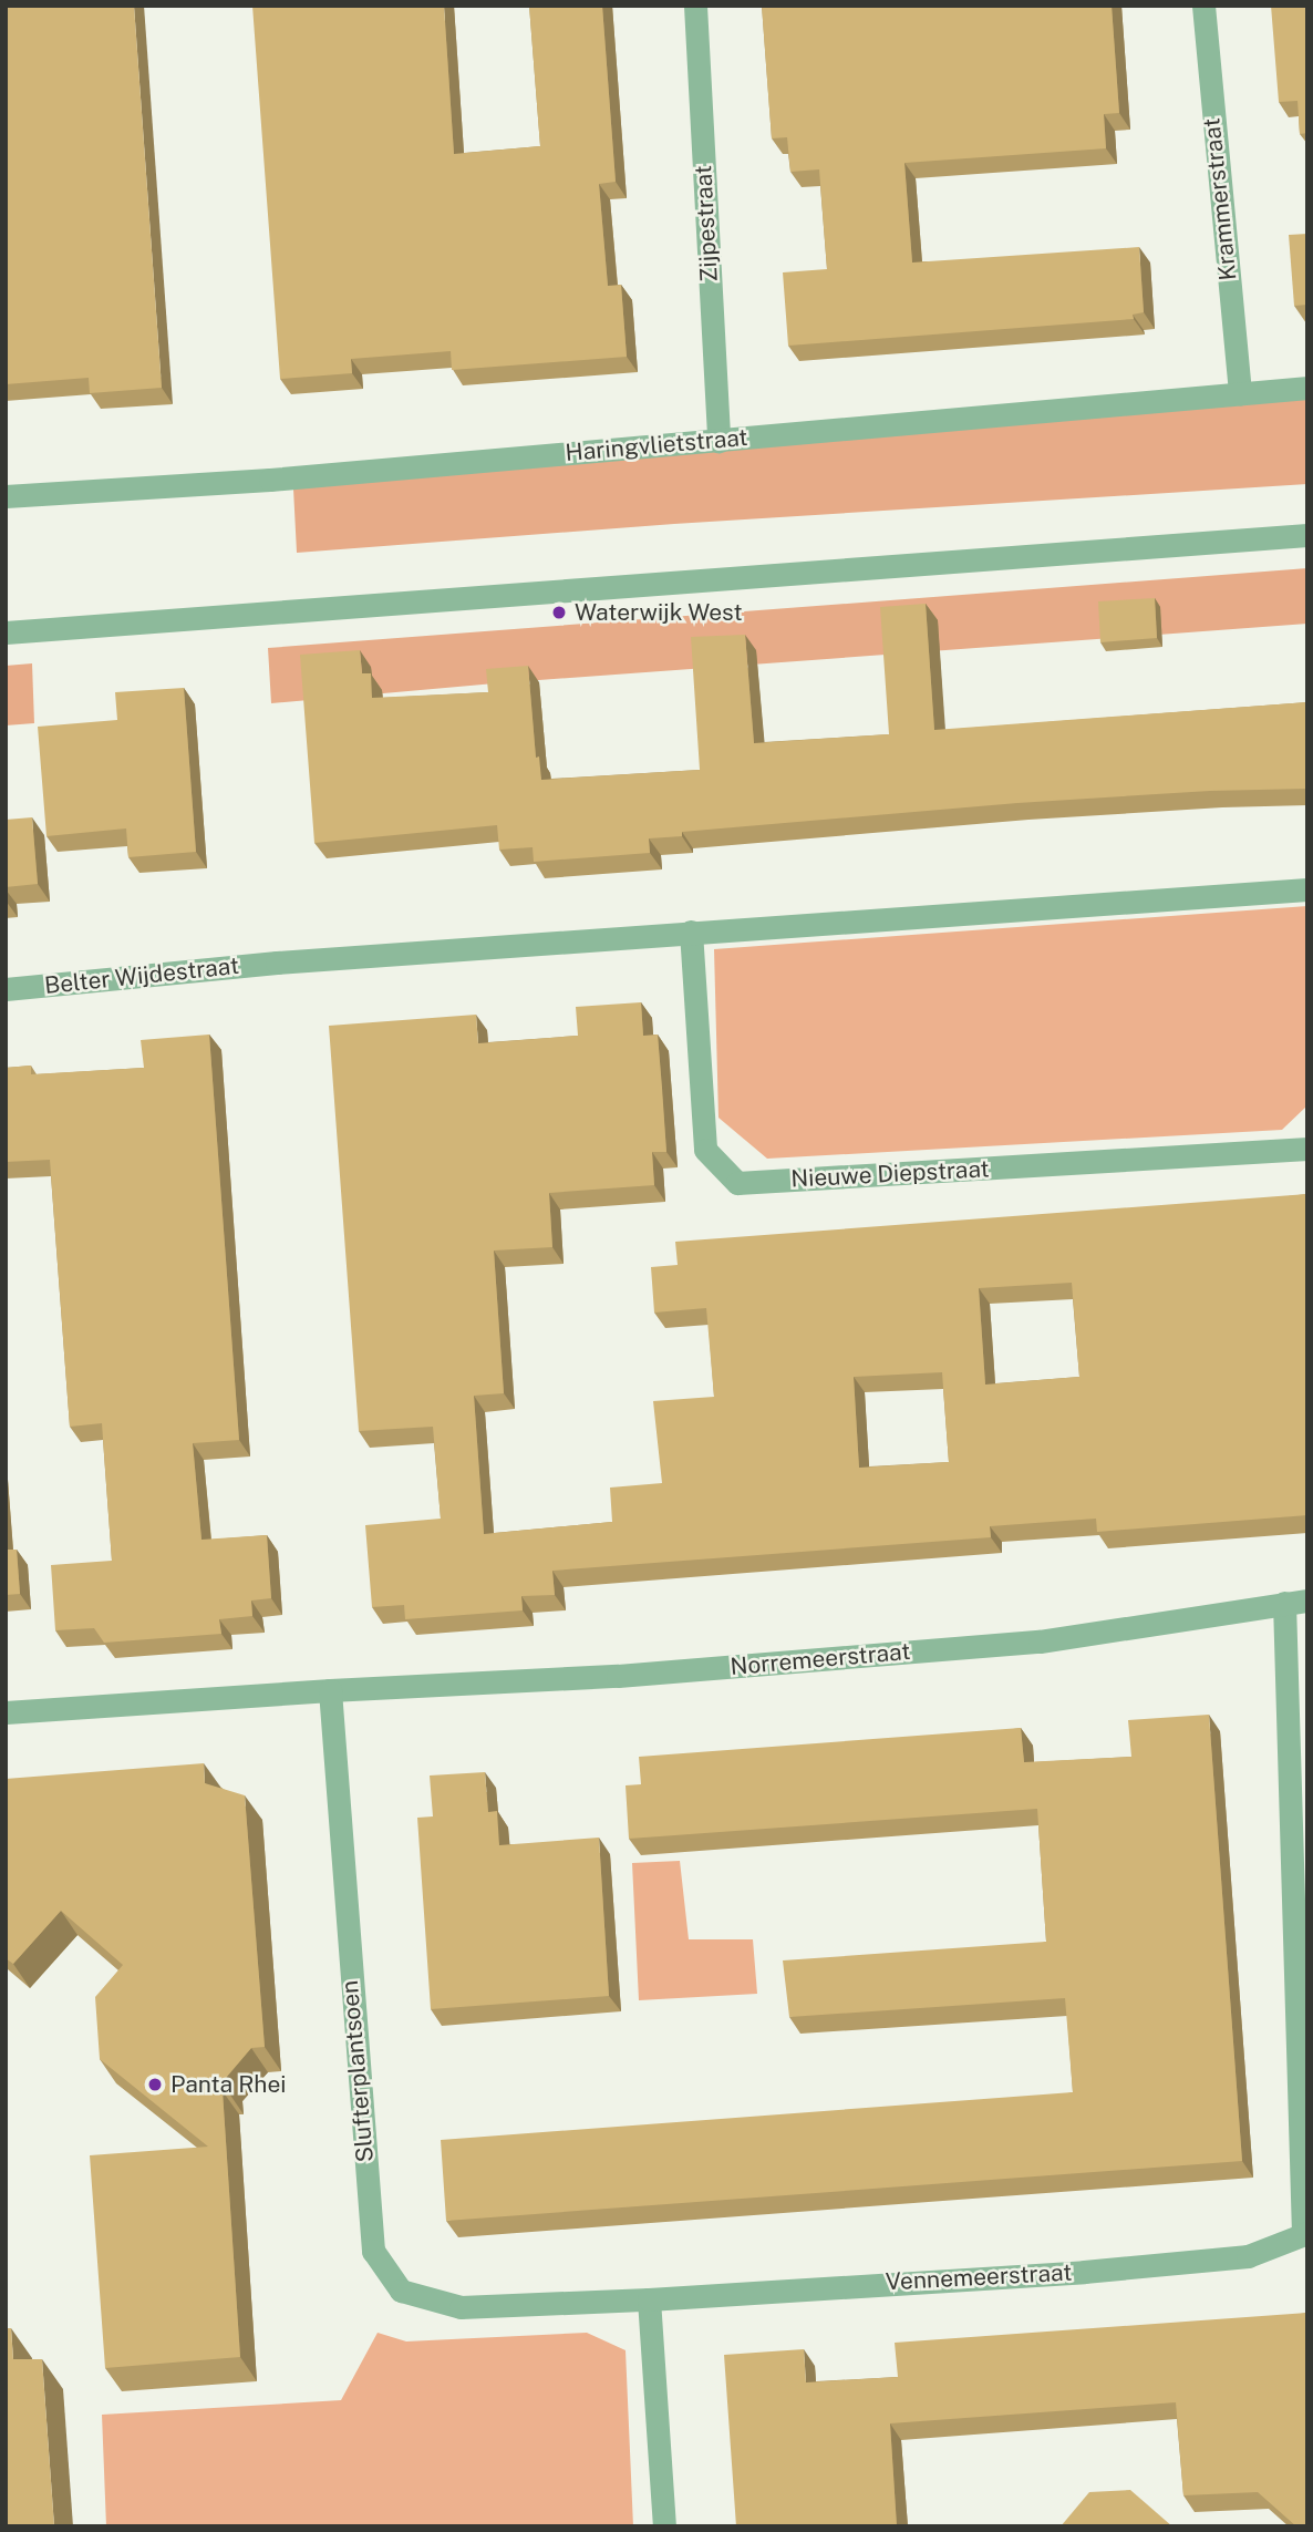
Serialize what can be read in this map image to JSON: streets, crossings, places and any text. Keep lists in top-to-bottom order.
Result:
{
  "streets": {
    "street": [
      "Krammerstraat",
      "Zijpestraat",
      "Haringvlietstraat",
      "Belter Wijdestraat",
      "Nieuwe Diepstraat",
      "Norremeerstraat",
      "Slufterplantsoen",
      "Vennemeerstraat"
    ]
  },
  "crossings": [
    ["Krammerstraat", "Haringvlietstraat"],
    ["Zijpestraat", "Haringvlietstraat"],
    ["Belter Wijdestraat", "Nieuwe Diepstraat"],
    ["Norremeerstraat", "Slufterplantsoen"],
    ["Slufterplantsoen", "Vennemeerstraat"]
  ],
  "places": ["Waterwijk West", "Panta Rhei"]
}
